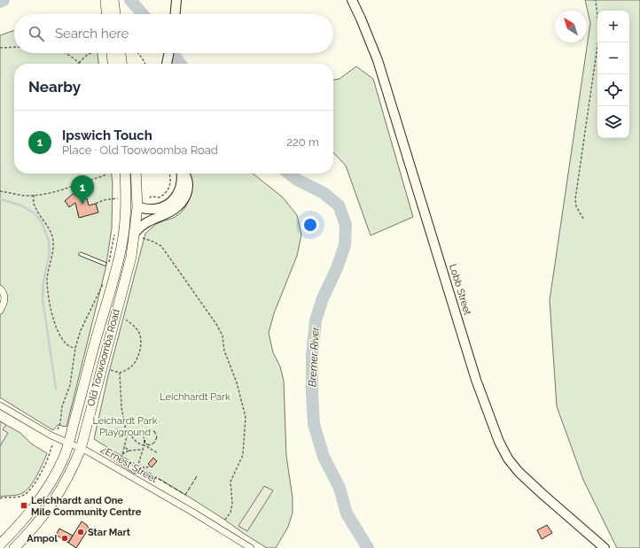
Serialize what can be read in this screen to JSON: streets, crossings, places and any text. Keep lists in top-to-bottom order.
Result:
{
  "streets": {
    "main road": ["Lobb Street", "Old Toowoomba Road"],
    "street": ["Ernest Street"]
  },
  "crossings": [
    ["Old Toowoomba Road", "Ernest Street"]
  ],
  "water": ["Bremer River"],
  "parks": ["Leichhardt Park", "Leichardt Park Playground"],
  "places": {
    "transit": ["Leichhardt and One Mile Community Centre"],
    "other": ["Star Mart", "Ampol"]
  },
  "north": "top left",
  "page": {
    "map_buttons": ["+", "−"],
    "search": "Search here",
    "heading": "Nearby",
    "list": [
      {
        "mark": "1",
        "name": "Ipswich Touch",
        "note": "Place · Old Toowoomba Road",
        "value": "220 m"
      }
    ],
    "pins": "1"
  }
}
